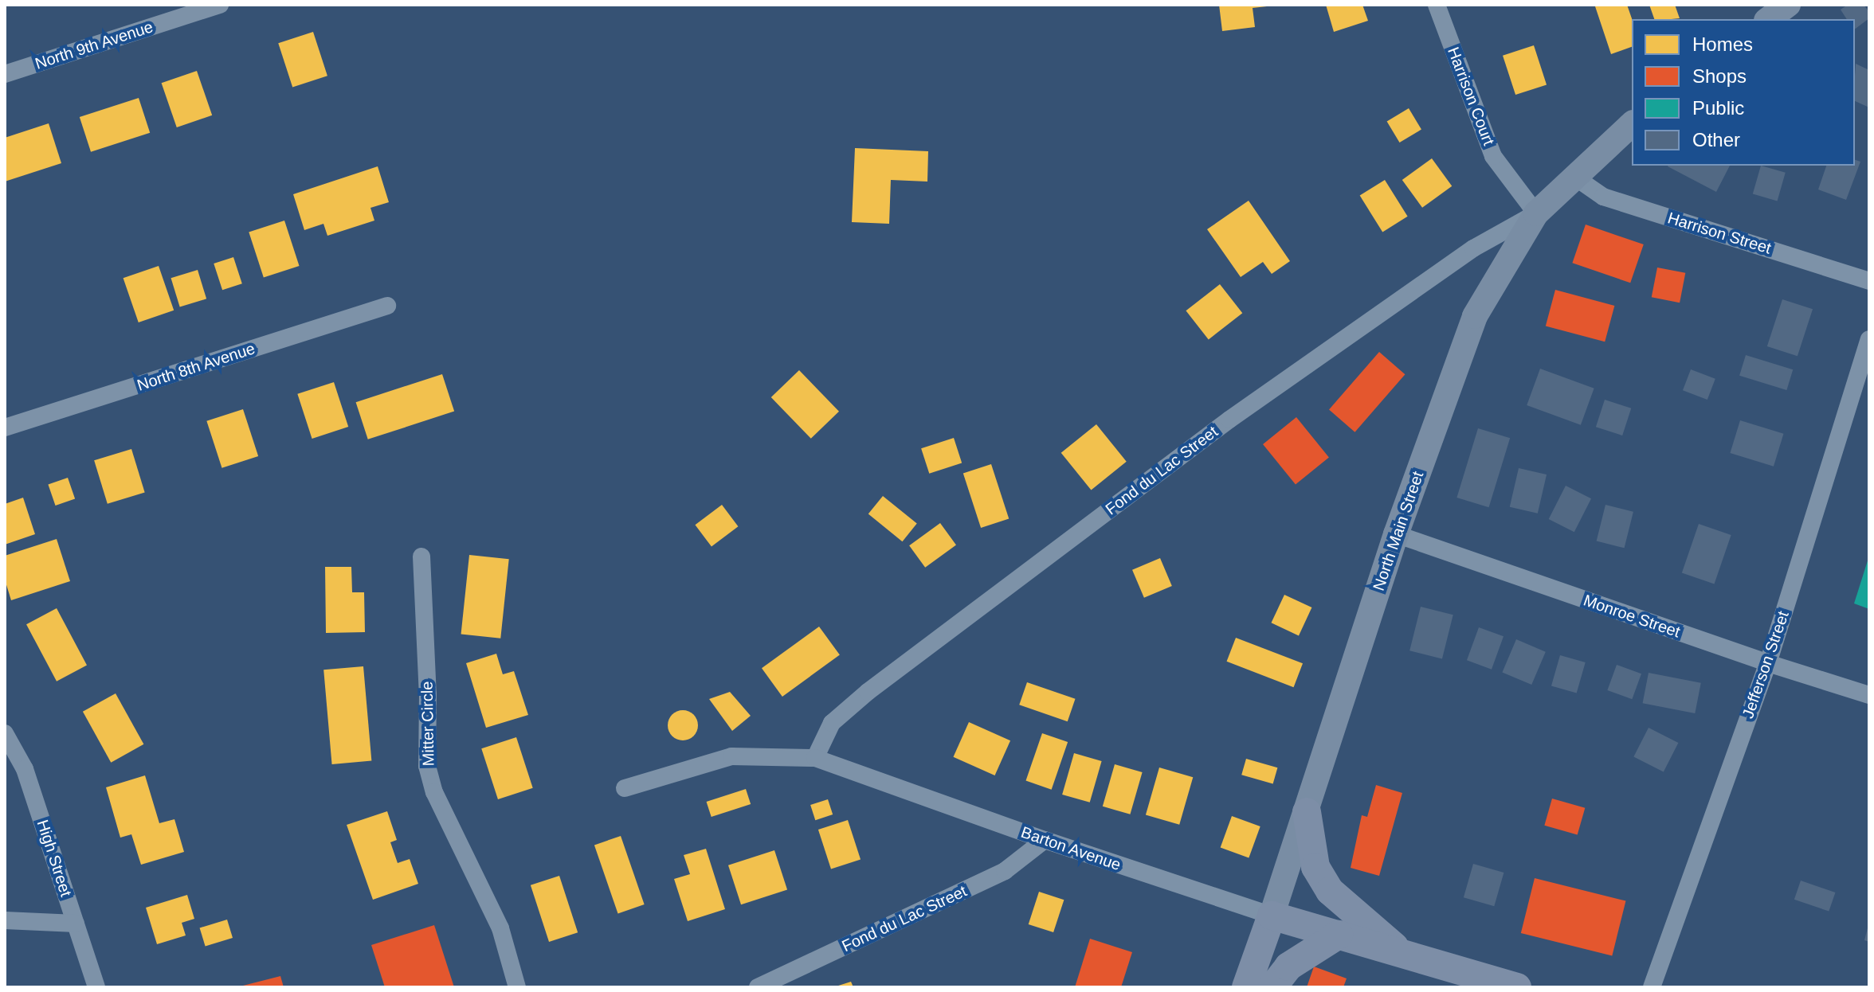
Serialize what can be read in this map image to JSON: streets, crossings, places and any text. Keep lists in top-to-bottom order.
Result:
{
  "streets": {
    "main road": ["North Main Street", "Barton Avenue"],
    "street": [
      "North 9th Avenue",
      "Harrison Court",
      "Harrison Street",
      "North 8th Avenue",
      "Fond du Lac Street",
      "Monroe Street",
      "Jefferson Street",
      "Mitter Circle",
      "High Street"
    ]
  },
  "crossings": [
    ["Harrison Court", "Fond du Lac Street"],
    ["Harrison Court", "North Main Street"],
    ["Harrison Street", "North Main Street"],
    ["Fond du Lac Street", "North Main Street"],
    ["Fond du Lac Street", "Barton Avenue"],
    ["North Main Street", "Monroe Street"],
    ["North Main Street", "Barton Avenue"],
    ["Monroe Street", "Jefferson Street"]
  ],
  "legend": [
    "Homes",
    "Shops",
    "Public",
    "Other"
  ]
}
